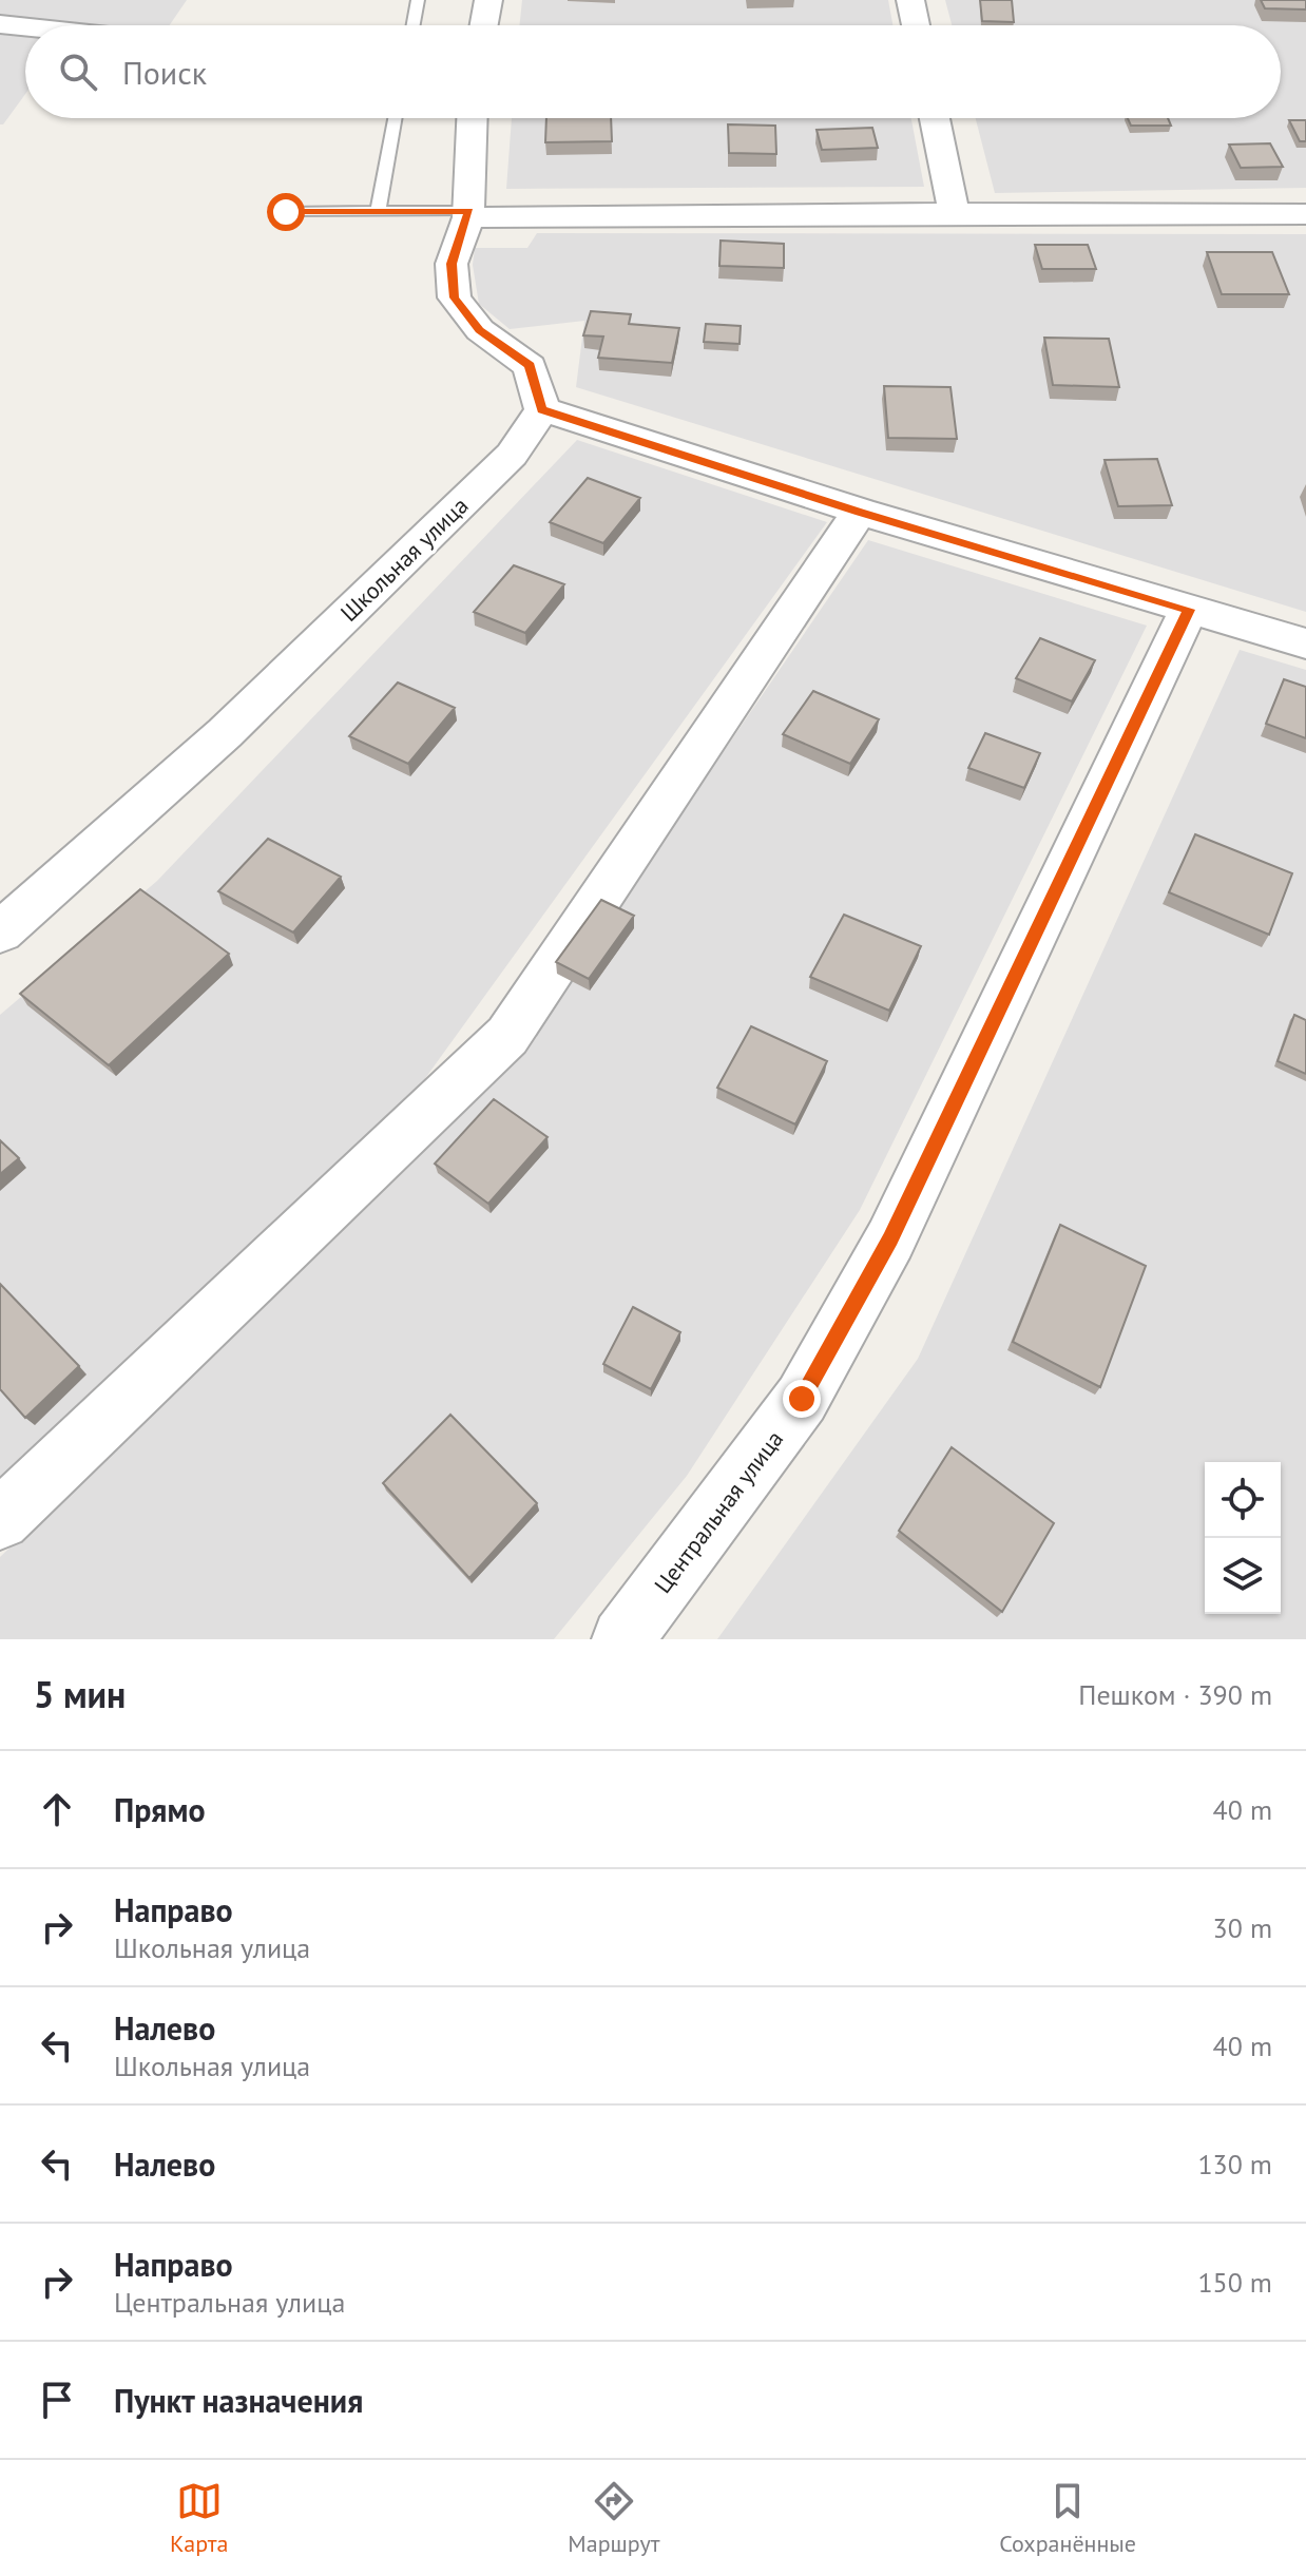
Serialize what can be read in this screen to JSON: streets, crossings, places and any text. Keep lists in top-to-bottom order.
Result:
{
  "streets": {
    "street": ["Школьная улица", "Центральная улица"]
  },
  "page": {
    "search": "Поиск",
    "heading": ["5 мин", "Пешком · 390 m"],
    "list": [
      ["Прямо", "40 m"],
      ["Направо", "Школьная улица", "30 m"],
      ["Налево", "Школьная улица", "40 m"],
      ["Налево", "130 m"],
      ["Направо", "Центральная улица", "150 m"],
      "Пункт назначения"
    ],
    "nav": ["Карта", "Маршрут", "Сохранённые"]
  }
}
